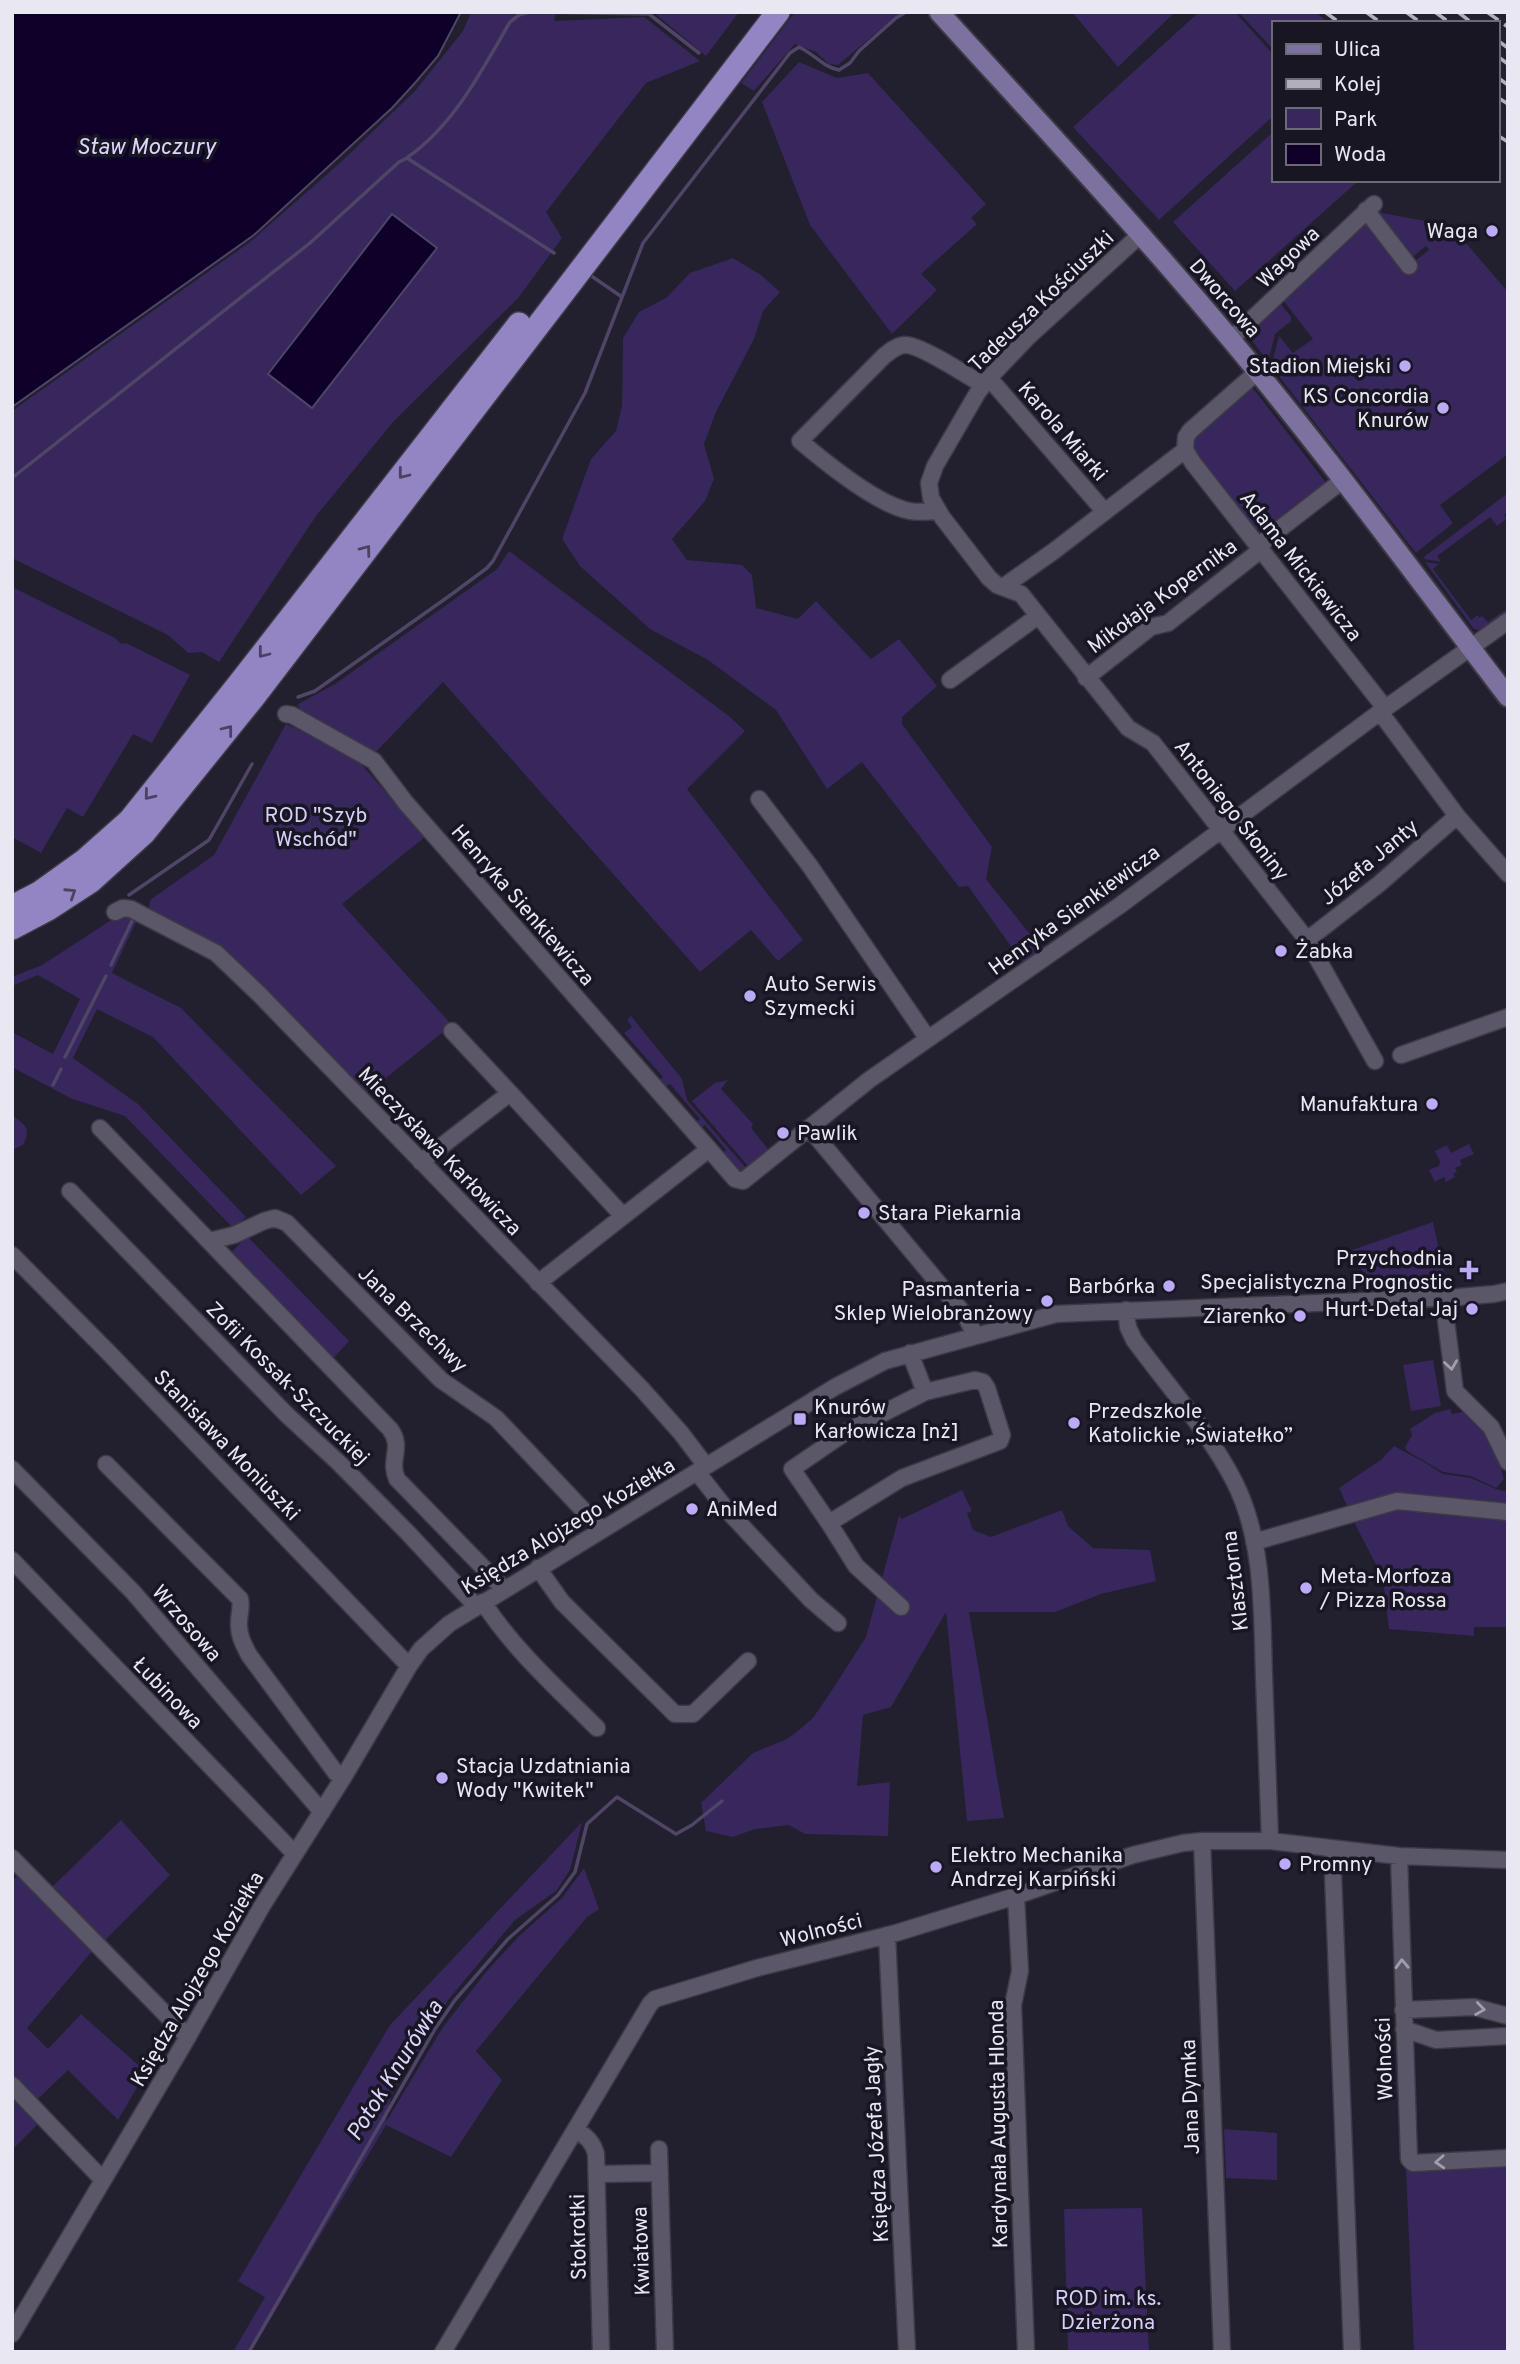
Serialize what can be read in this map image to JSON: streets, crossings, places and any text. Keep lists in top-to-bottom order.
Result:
{
  "streets": {
    "main road": ["Dworcowa"],
    "street": [
      "Wagowa",
      "Tadeusza Kościuszki",
      "Karola Miarki",
      "Adama Mickiewicza",
      "Mikołaja Kopernika",
      "Antoniego Słoniny",
      "Józefa Janty",
      "Henryka Sienkiewicza",
      "Mieczysława Karłowicza",
      "Jana Brzechwy",
      "Zofii Kossak-Szczuckiej",
      "Stanisława Moniuszki",
      "Księdza Alojzego Koziełka",
      "Klasztorna",
      "Wrzosowa",
      "Łubinowa",
      "Wolności",
      "Jana Dymka",
      "Kardynała Augusta Hlonda",
      "Księdza Józefa Jagły",
      "Stokrotki",
      "Kwiatowa"
    ]
  },
  "crossings": [
    ["Wagowa", "Dworcowa"],
    ["Dworcowa", "Tadeusza Kościuszki"],
    ["Dworcowa", "Mikołaja Kopernika"],
    ["Dworcowa", "Henryka Sienkiewicza"],
    ["Tadeusza Kościuszki", "Karola Miarki"],
    ["Tadeusza Kościuszki", "Antoniego Słoniny"],
    ["Karola Miarki", "Antoniego Słoniny"],
    ["Adama Mickiewicza", "Mikołaja Kopernika"],
    ["Adama Mickiewicza", "Józefa Janty"],
    ["Adama Mickiewicza", "Henryka Sienkiewicza"],
    ["Mikołaja Kopernika", "Antoniego Słoniny"],
    ["Antoniego Słoniny", "Józefa Janty"],
    ["Antoniego Słoniny", "Henryka Sienkiewicza"],
    ["Mieczysława Karłowicza", "Księdza Alojzego Koziełka"],
    ["Jana Brzechwy", "Księdza Alojzego Koziełka"],
    ["Zofii Kossak-Szczuckiej", "Księdza Alojzego Koziełka"],
    ["Stanisława Moniuszki", "Księdza Alojzego Koziełka"],
    ["Księdza Alojzego Koziełka", "Klasztorna"],
    ["Księdza Alojzego Koziełka", "Wrzosowa"],
    ["Księdza Alojzego Koziełka", "Łubinowa"],
    ["Klasztorna", "Wolności"],
    ["Wolności", "Jana Dymka"],
    ["Wolności", "Kardynała Augusta Hlonda"],
    ["Wolności", "Księdza Józefa Jagły"],
    ["Wolności", "Stokrotki"]
  ],
  "water": ["Staw Moczury", "Potok Knurówka"],
  "parks": ["ROD \"Szyb Wschód\"", "ROD im. ks. Dzierżona"],
  "places": {
    "other": [
      "Waga",
      "Stadion Miejski",
      "KS Concordia Knurów",
      "Żabka",
      "Auto Serwis Szymecki",
      "Manufaktura",
      "Pawlik",
      "Stara Piekarnia",
      "Barbórka",
      "Pasmanteria - Sklep Wielobranżowy",
      "Hurt-Detal Jaj",
      "Ziarenko",
      "Przedszkole Katolickie „Światełko”",
      "AniMed",
      "Meta-Morfoza / Pizza Rossa",
      "Stacja Uzdatniania Wody \"Kwitek\"",
      "Promny",
      "Elektro Mechanika Andrzej Karpiński"
    ],
    "health": ["Przychodnia Specjalistyczna Prognostic"],
    "transit": ["Knurów Karłowicza [nż]"]
  },
  "legend": [
    "Ulica",
    "Kolej",
    "Park",
    "Woda"
  ]
}
